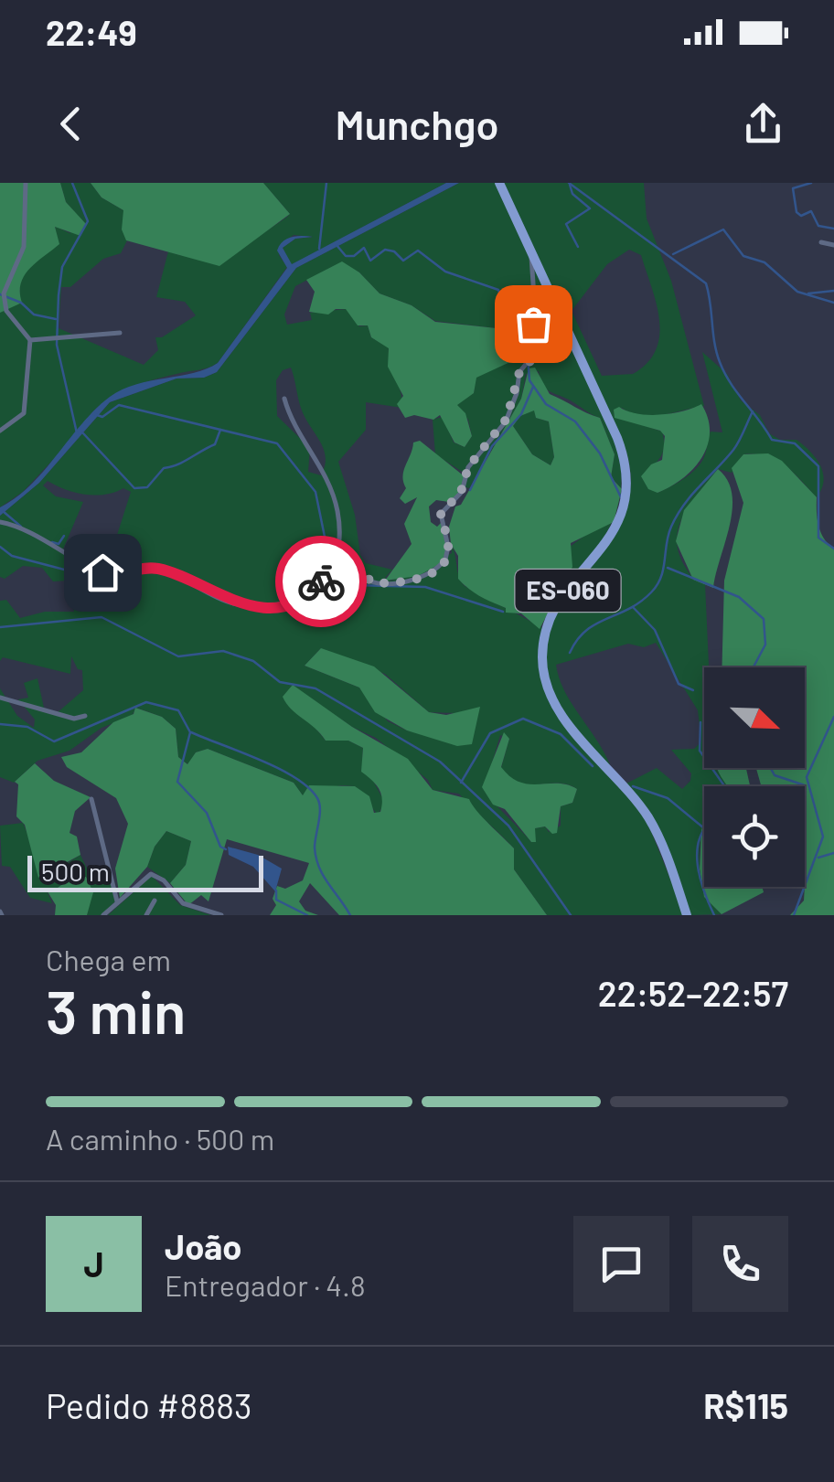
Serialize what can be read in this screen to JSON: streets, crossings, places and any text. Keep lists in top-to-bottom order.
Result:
{
  "streets": {
    "main road": ["ES-060"]
  },
  "scale_bar": "500 m",
  "north": "bottom right",
  "page": {
    "status": "22:49",
    "header": "Munchgo",
    "scale": "500 m",
    "heading": ["3 min", "Chega em", "22:52–22:57"],
    "panel": [
      "João",
      "Entregador · 4.8",
      "Pedido #8883",
      "R$115"
    ],
    "bar": "A caminho · 500 m",
    "round": "J"
  }
}
